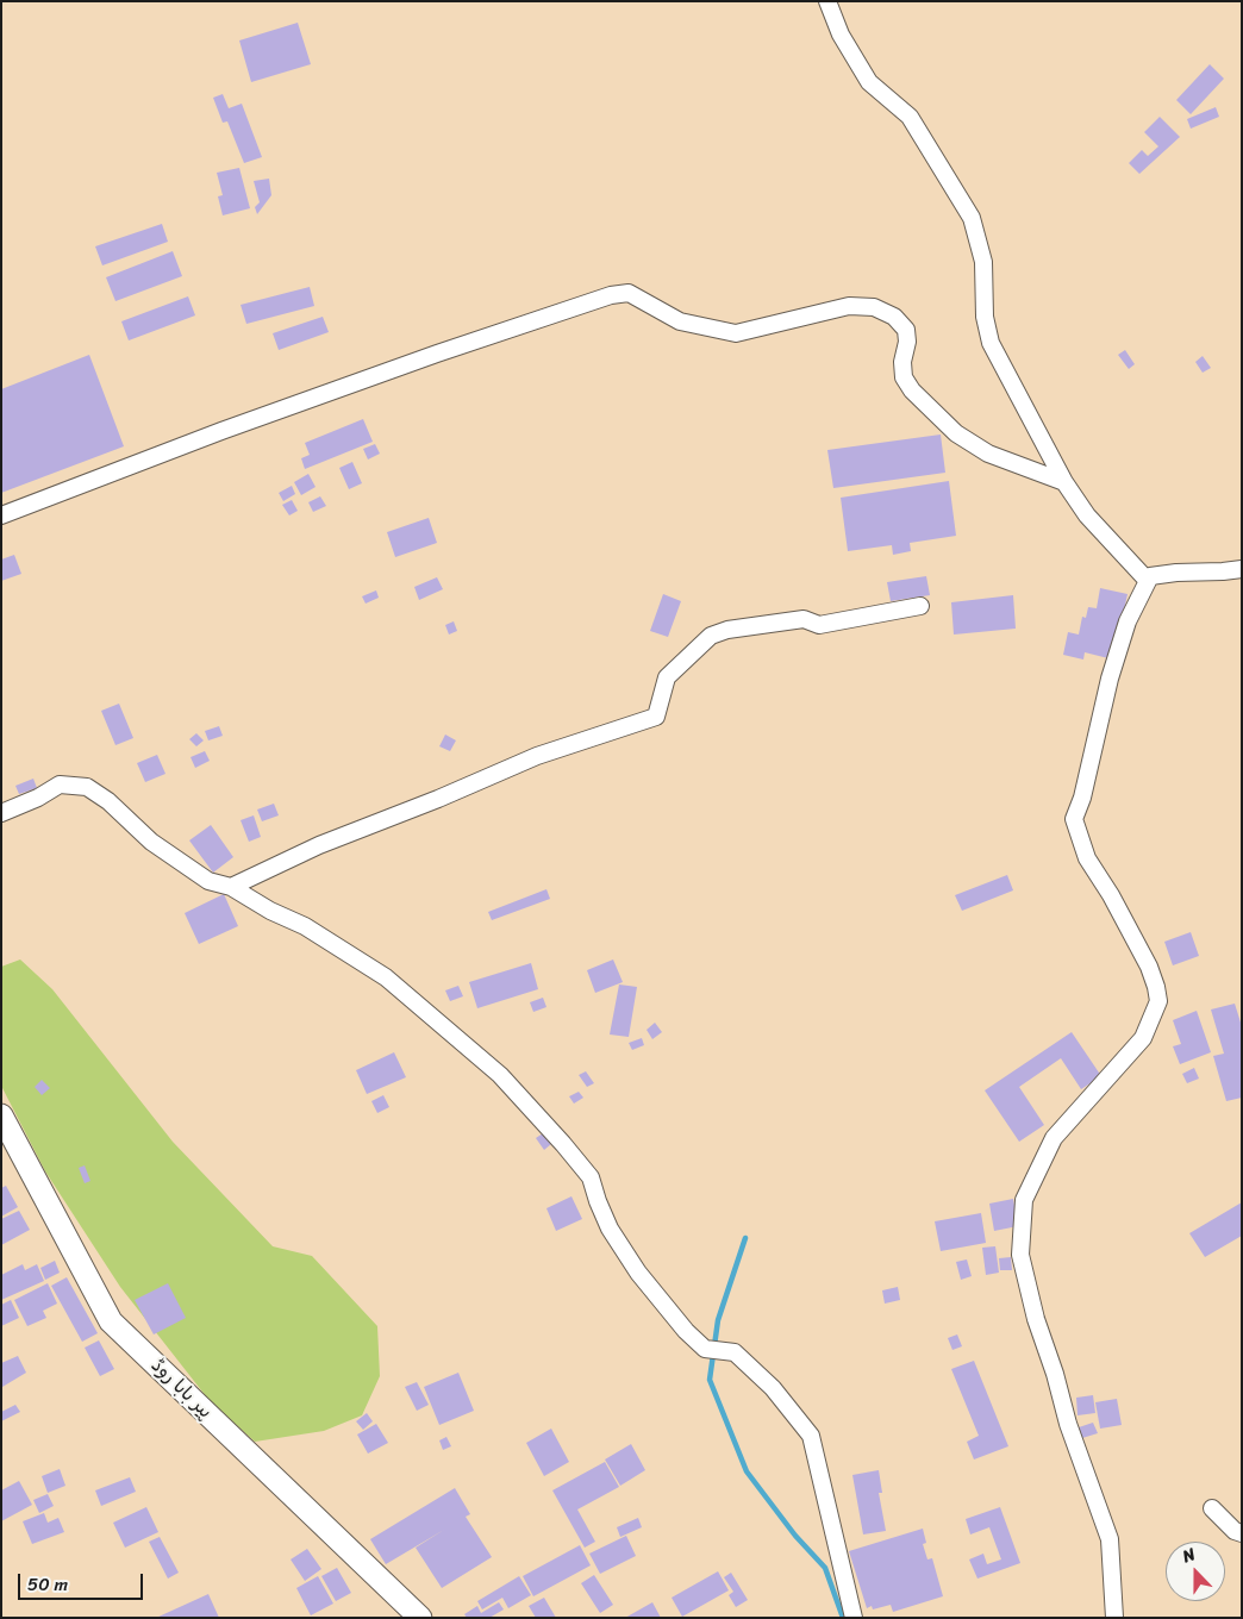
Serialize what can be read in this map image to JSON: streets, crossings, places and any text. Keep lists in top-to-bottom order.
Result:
{
  "streets": {
    "main road": ["پیر بابا روڈ"]
  },
  "scale_bar": "50 m",
  "north": "top"
}
